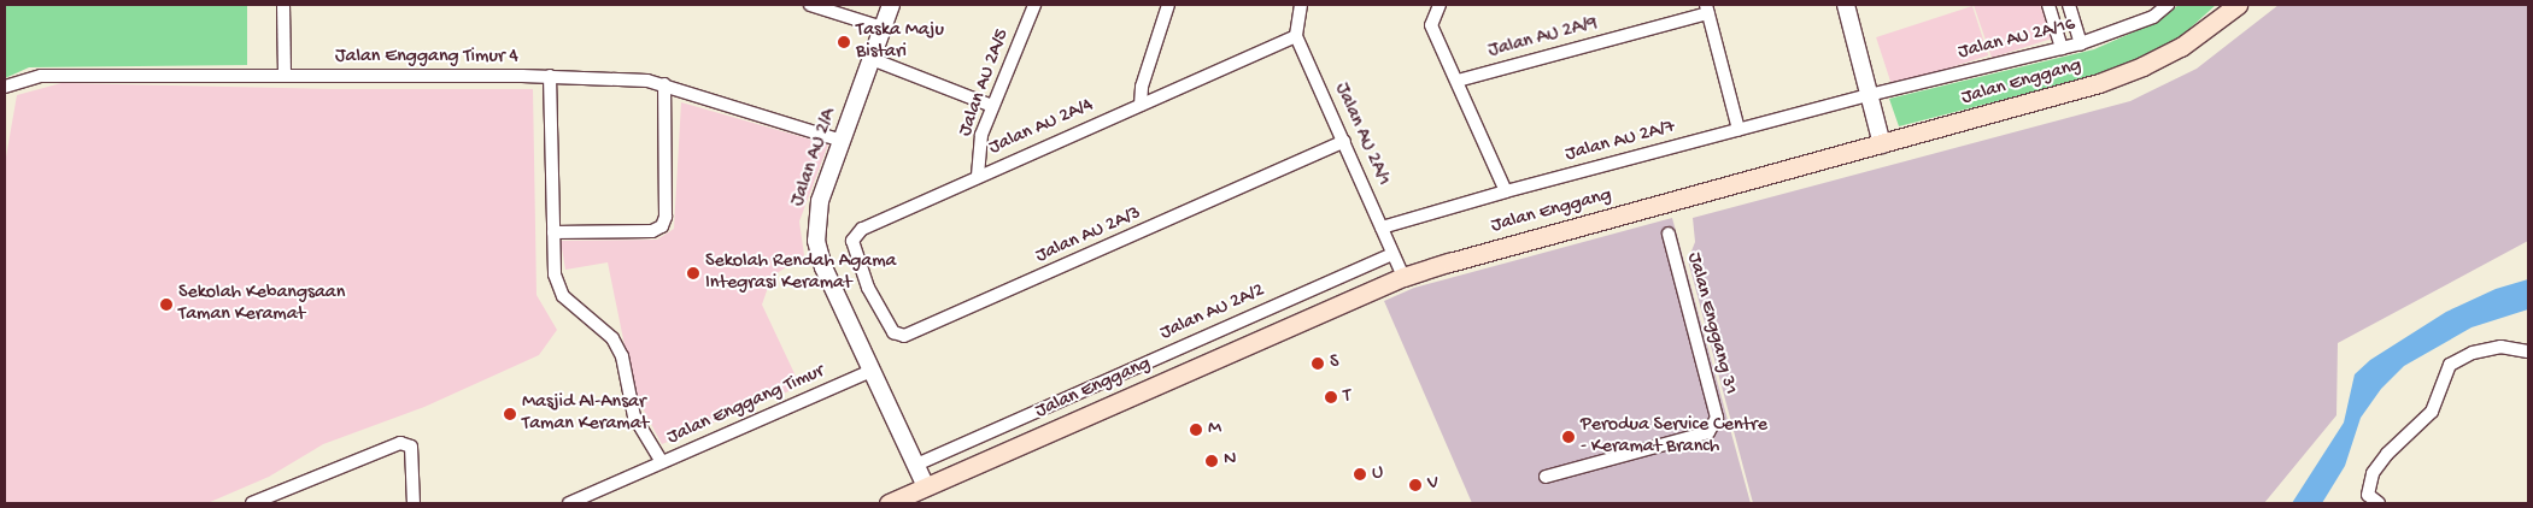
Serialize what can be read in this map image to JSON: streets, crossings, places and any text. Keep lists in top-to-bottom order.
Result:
{
  "streets": {
    "main road": ["Jalan Enggang"],
    "street": [
      "Jalan AU 2A/9",
      "Jalan AU 2A/16",
      "Jalan Enggang Timur 4",
      "Jalan AU 2A/5",
      "Jalan AU 2A/4",
      "Jalan AU 2A/1",
      "Jalan AU 2A/7",
      "Jalan AU 2/A",
      "Jalan AU 2A/3",
      "Jalan AU 2A/2",
      "Jalan Enggang 31",
      "Jalan Enggang Timur"
    ]
  },
  "crossings": [
    ["Jalan AU 2A/16", "Jalan AU 2A/7"],
    ["Jalan Enggang Timur 4", "Jalan AU 2/A"],
    ["Jalan AU 2A/5", "Jalan AU 2A/4"],
    ["Jalan Enggang", "Jalan AU 2A/1"],
    ["Jalan Enggang", "Jalan AU 2/A"],
    ["Jalan AU 2A/4", "Jalan AU 2A/1"],
    ["Jalan AU 2A/4", "Jalan AU 2A/3"],
    ["Jalan AU 2A/1", "Jalan AU 2A/7"],
    ["Jalan AU 2A/1", "Jalan AU 2A/3"],
    ["Jalan AU 2A/1", "Jalan AU 2A/2"],
    ["Jalan AU 2/A", "Jalan AU 2A/2"],
    ["Jalan AU 2/A", "Jalan Enggang Timur"]
  ],
  "places": [
    "Taska Maju Bistari",
    "Sekolah Rendah Agama Integrasi Keramat",
    "Sekolah Kebangsaan Taman Keramat",
    "S",
    "T",
    "Masjid Al-Ansar Taman Keramat",
    "M",
    "Perodua Service Centre - Keramat Branch",
    "N",
    "U",
    "V"
  ]
}
